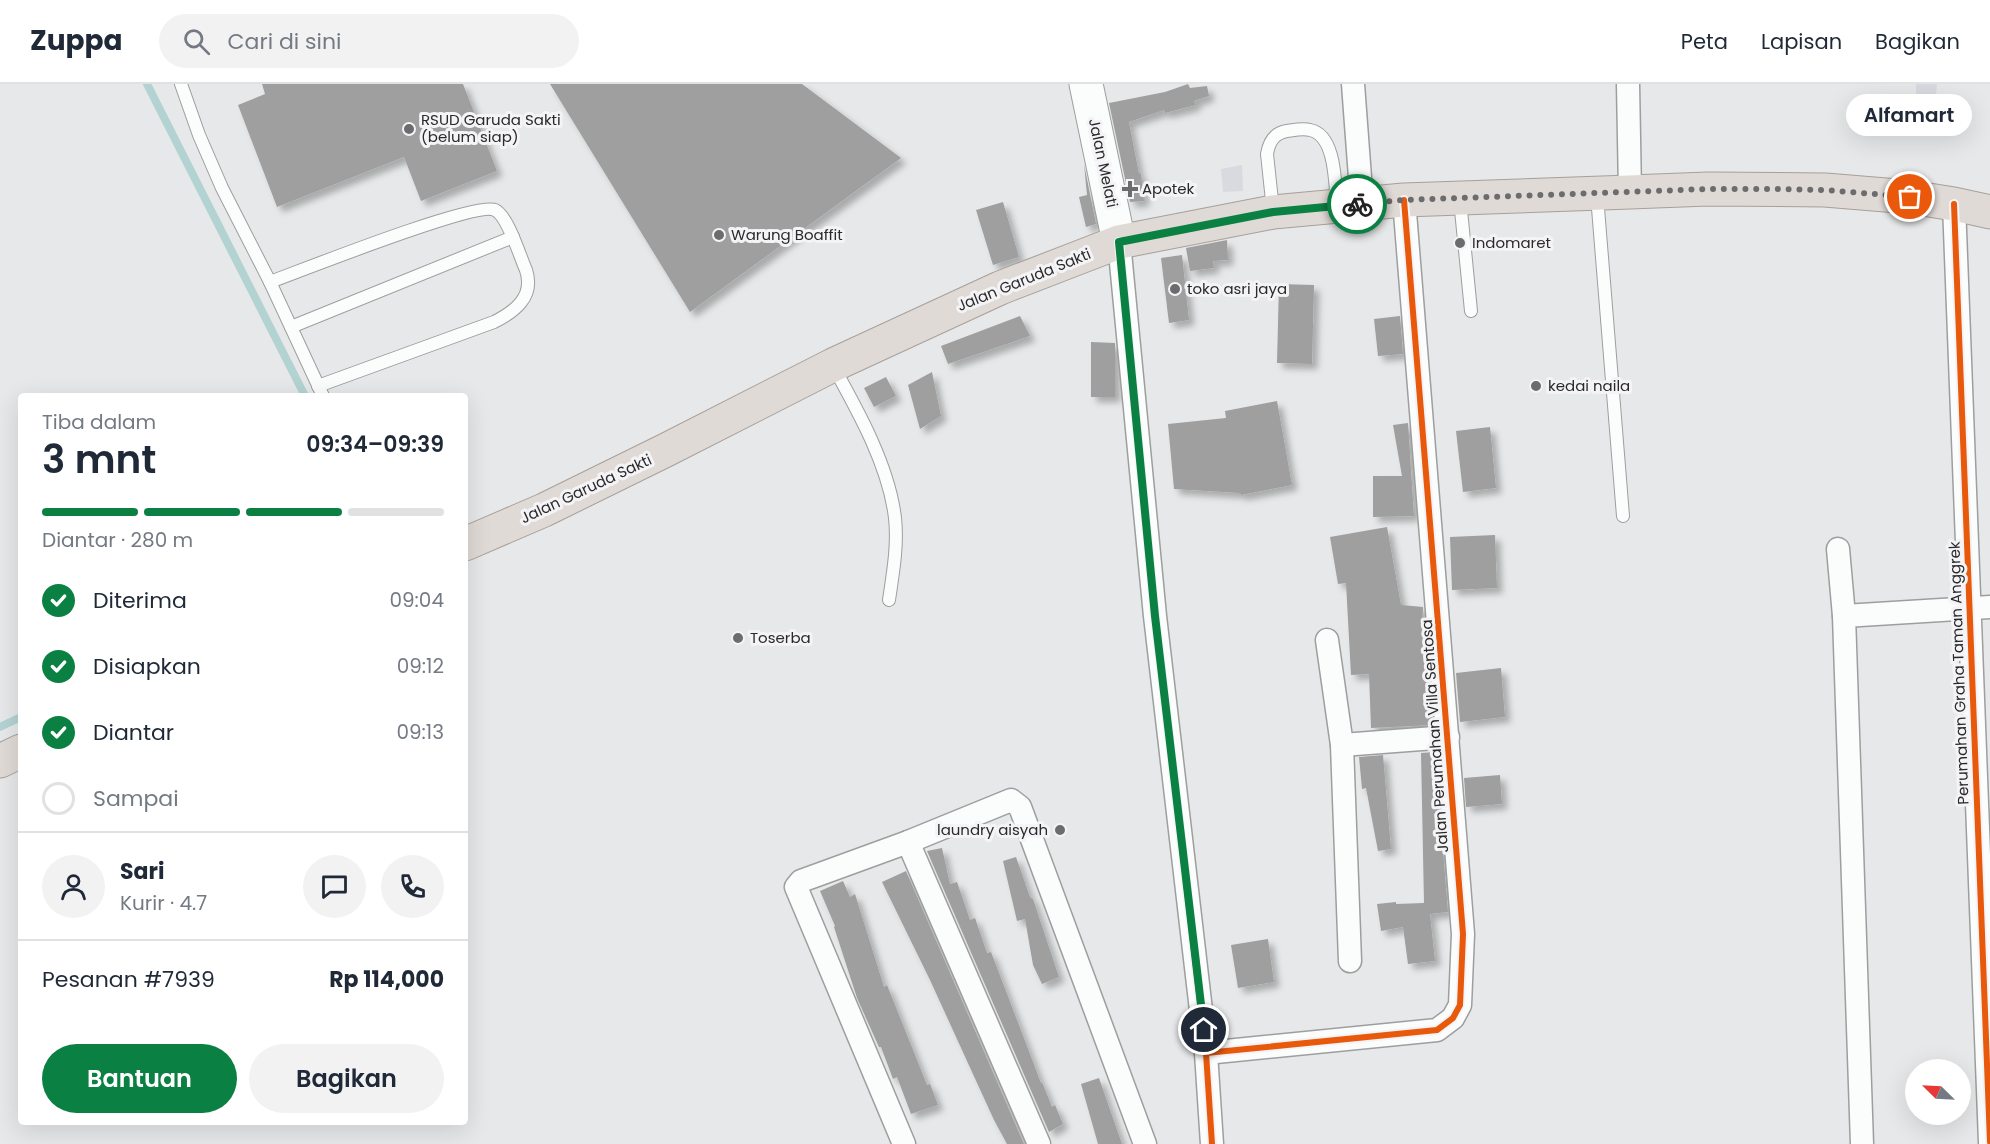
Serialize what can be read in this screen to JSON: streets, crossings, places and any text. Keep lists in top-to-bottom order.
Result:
{
  "streets": {
    "highway": ["Jalan Garuda Sakti"],
    "main road": ["Jalan Melati"],
    "street": ["Perumahan Graha Taman Anggrek", "Jalan Perumahan Villa Sentosa"]
  },
  "crossings": [
    ["Jalan Melati", "Jalan Garuda Sakti"],
    ["Jalan Garuda Sakti", "Perumahan Graha Taman Anggrek"],
    ["Jalan Garuda Sakti", "Jalan Perumahan Villa Sentosa"]
  ],
  "places": {
    "other": [
      "RSUD Garuda Sakti (belum siap)",
      "Alfamart",
      "Warung Boaffit",
      "Indomaret",
      "toko asri jaya",
      "kedai naila",
      "Toserba",
      "laundry aisyah"
    ],
    "health": ["Apotek"]
  },
  "north": "top left",
  "page": {
    "header": "Zuppa",
    "search": "Cari di sini",
    "nav": ["Peta", "Lapisan", "Bagikan"],
    "bubble": "Alfamart",
    "heading": ["3 mnt", "Tiba dalam", "09:34–09:39"],
    "panel": [
      "Sari",
      "Kurir · 4.7",
      "Pesanan #7939",
      "Rp 114,000"
    ],
    "bar": "Diantar · 280 m",
    "list": [
      ["Diterima", "09:04"],
      ["Disiapkan", "09:12"],
      ["Diantar", "09:13"],
      "Sampai"
    ],
    "buttons": ["Bantuan", "Bagikan"]
  }
}
